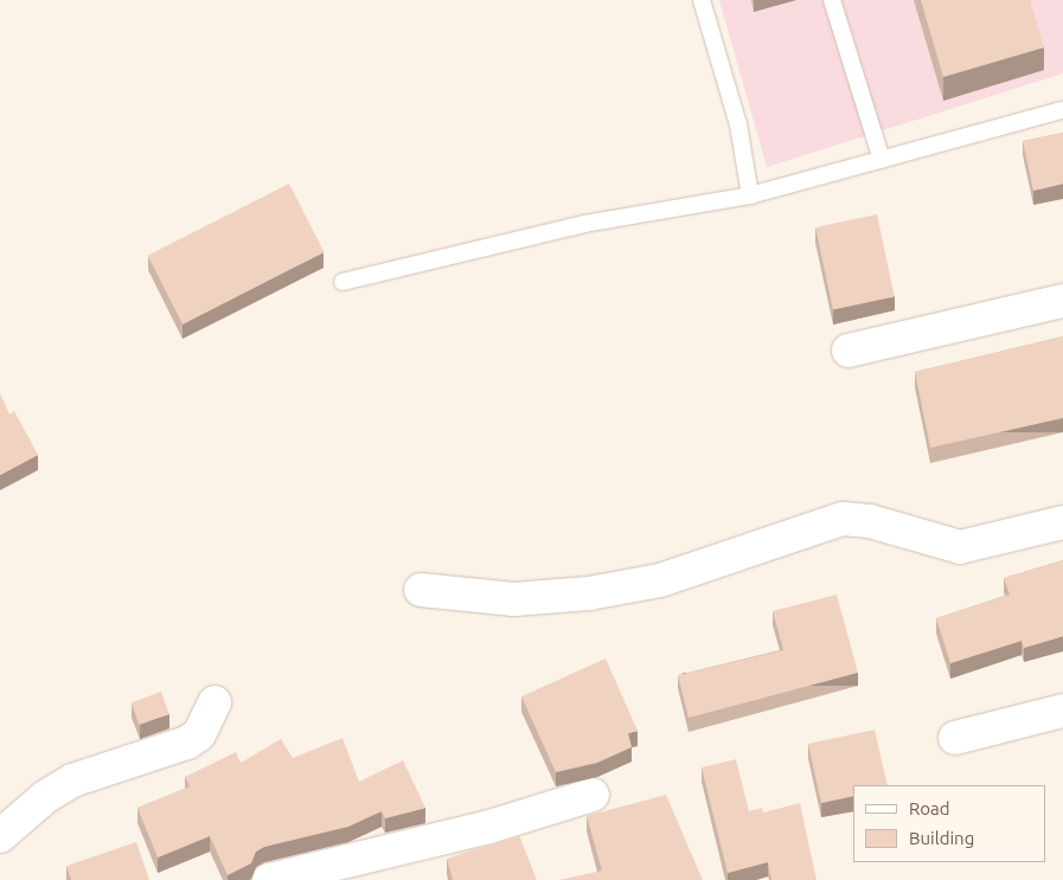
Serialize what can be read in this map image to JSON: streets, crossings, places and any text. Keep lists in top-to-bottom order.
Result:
{
  "legend": ["Road", "Building"]
}
